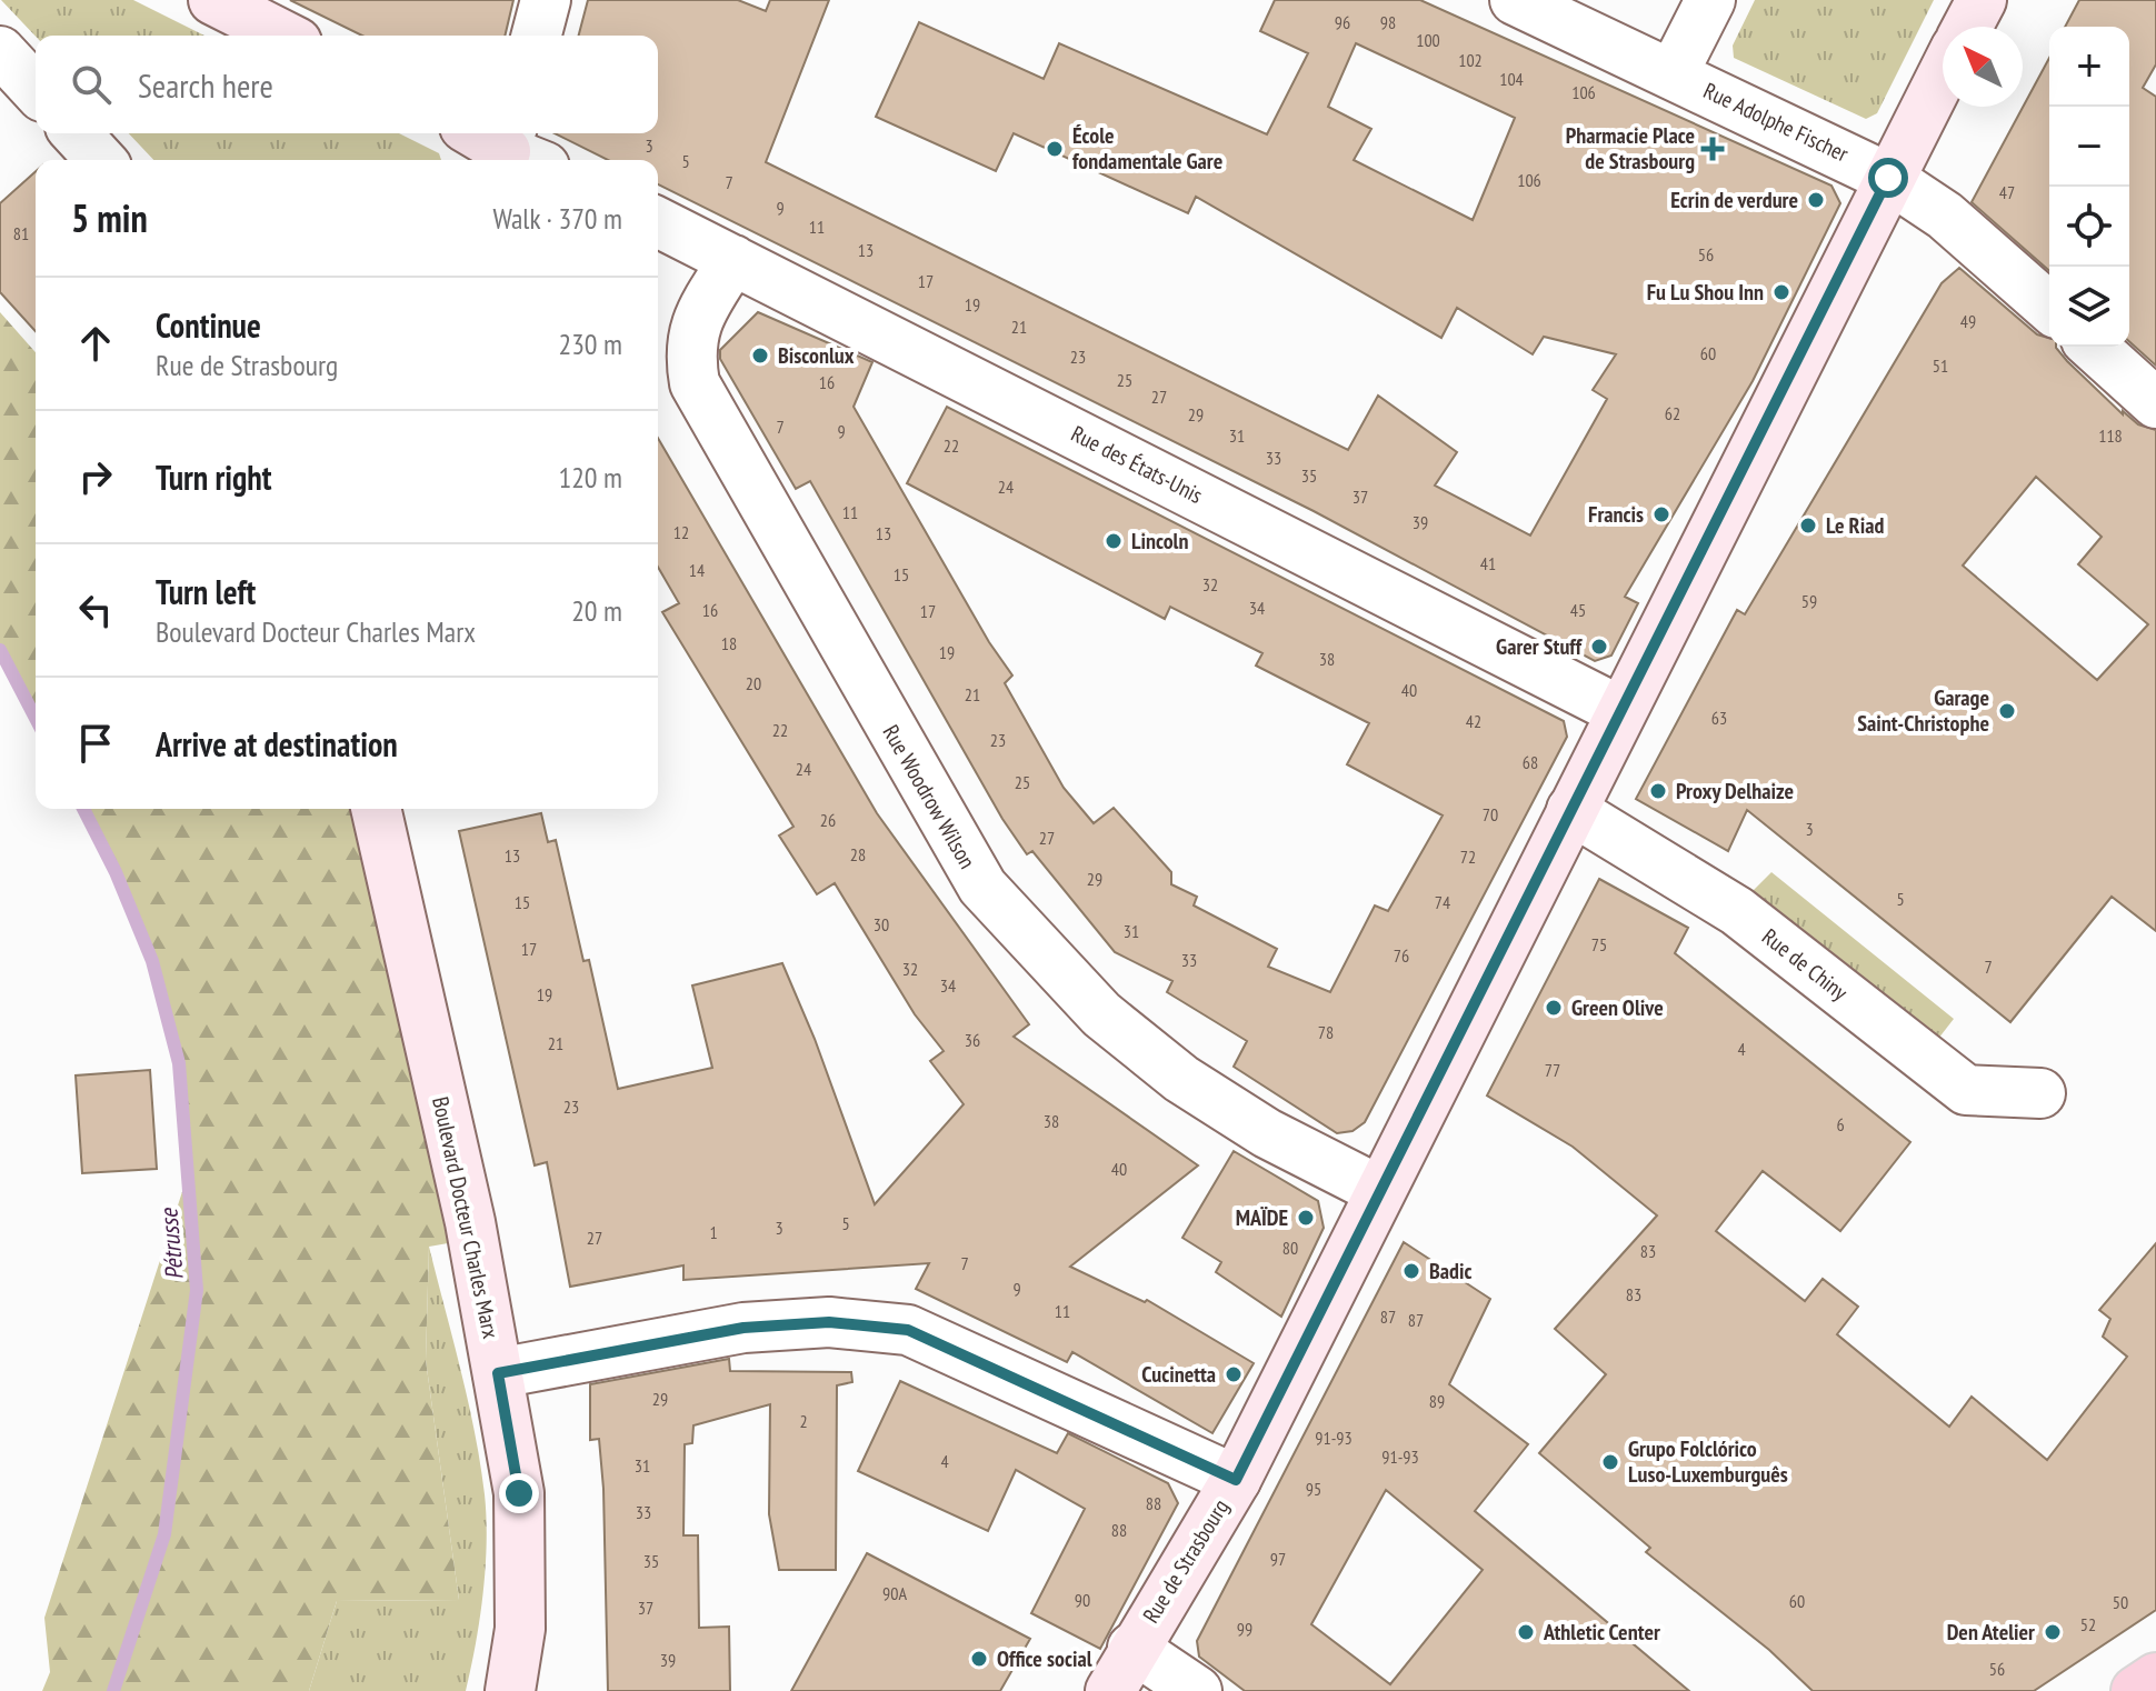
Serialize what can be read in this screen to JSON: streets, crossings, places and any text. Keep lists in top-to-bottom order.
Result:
{
  "streets": {
    "main road": ["Boulevard Docteur Charles Marx", "Rue de Strasbourg"],
    "street": [
      "Rue Adolphe Fischer",
      "Rue des États-Unis",
      "Rue Woodrow Wilson",
      "Rue de Chiny"
    ]
  },
  "crossings": [
    ["Rue Adolphe Fischer", "Rue de Strasbourg"],
    ["Rue des États-Unis", "Rue Woodrow Wilson"],
    ["Rue des États-Unis", "Rue de Strasbourg"],
    ["Rue Woodrow Wilson", "Rue de Strasbourg"],
    ["Rue de Chiny", "Rue de Strasbourg"]
  ],
  "water": ["Pétrusse"],
  "places": {
    "other": [
      "École fondamentale Gare",
      "Ecrin de verdure",
      "Fu Lu Shou Inn",
      "Bisconlux",
      "Francis",
      "Le Riad",
      "Lincoln",
      "Garer Stuff",
      "Garage Saint-Christophe",
      "Proxy Delhaize",
      "Green Olive",
      "MAÏDE",
      "Badic",
      "Cucinetta",
      "Grupo Folclórico Luso-Luxemburguês",
      "Athletic Center",
      "Den Atelier",
      "Office social"
    ],
    "health": ["Pharmacie Place de Strasbourg"]
  },
  "house_numbers": [
    "96",
    "98",
    "100",
    "102",
    "104",
    "106",
    "3",
    "5",
    "106",
    "7",
    "47",
    "9",
    "11",
    "81",
    "13",
    "56",
    "17",
    "19",
    "49",
    "21",
    "60",
    "23",
    "51",
    "25",
    "16",
    "27",
    "62",
    "29",
    "7",
    "9",
    "31",
    "118",
    "22",
    "33",
    "35",
    "24",
    "37",
    "11",
    "39",
    "12",
    "13",
    "41",
    "14",
    "15",
    "32",
    "59",
    "34",
    "16",
    "45",
    "17",
    "18",
    "19",
    "38",
    "20",
    "40",
    "21",
    "63",
    "42",
    "22",
    "23",
    "68",
    "24",
    "25",
    "70",
    "26",
    "3",
    "27",
    "28",
    "13",
    "72",
    "29",
    "5",
    "15",
    "74",
    "30",
    "31",
    "75",
    "17",
    "76",
    "33",
    "7",
    "32",
    "34",
    "19",
    "78",
    "36",
    "21",
    "4",
    "77",
    "23",
    "38",
    "6",
    "40",
    "5",
    "3",
    "1",
    "27",
    "80",
    "83",
    "7",
    "9",
    "83",
    "11",
    "87",
    "87",
    "29",
    "89",
    "2",
    "91-93",
    "91-93",
    "4",
    "31",
    "95",
    "88",
    "33",
    "88",
    "97",
    "35",
    "90A",
    "90",
    "60",
    "50",
    "37",
    "52",
    "99",
    "39",
    "56"
  ],
  "north": "top left",
  "page": {
    "map_buttons": ["+", "−"],
    "search": "Search here",
    "heading": ["5 min", "Walk · 370 m"],
    "list": [
      ["Continue", "Rue de Strasbourg", "230 m"],
      ["Turn right", "120 m"],
      ["Turn left", "Boulevard Docteur Charles Marx", "20 m"],
      "Arrive at destination"
    ]
  }
}
